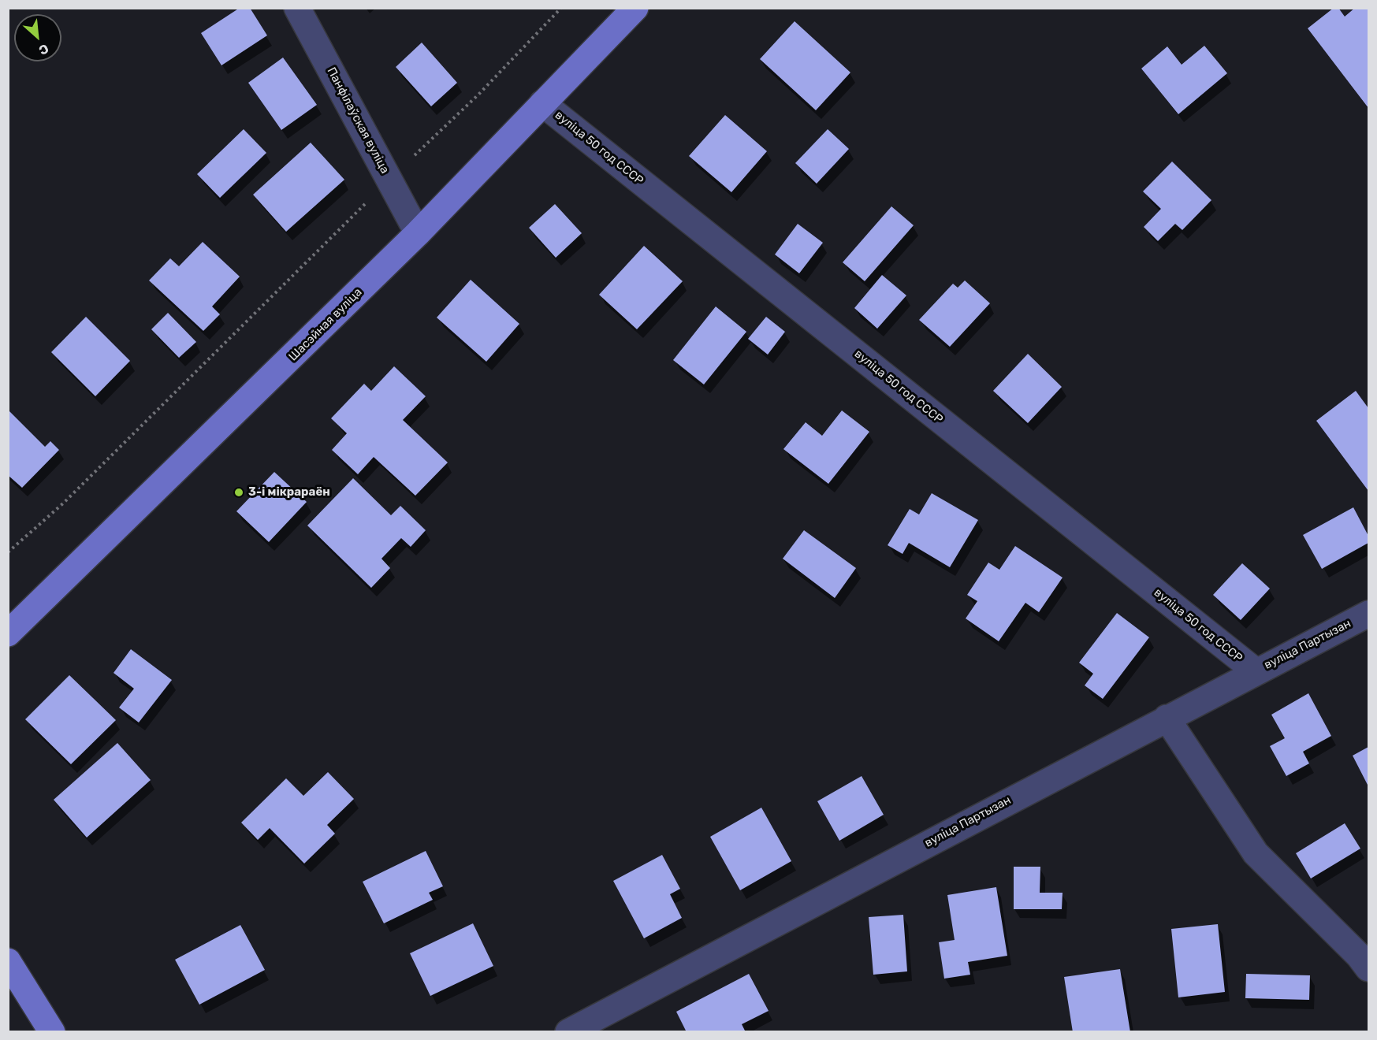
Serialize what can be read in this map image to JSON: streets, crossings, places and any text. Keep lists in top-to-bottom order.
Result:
{
  "streets": {
    "main road": ["Шасэйная вуліца"],
    "street": ["Панфілаўская вуліца", "вуліца 50 год СССР", "вуліца Партызан"]
  },
  "crossings": [
    ["Панфілаўская вуліца", "Шасэйная вуліца"],
    ["вуліца 50 год СССР", "Шасэйная вуліца"],
    ["вуліца 50 год СССР", "вуліца Партызан"]
  ],
  "places": ["3-і мікрараён"],
  "north": "bottom right"
}
